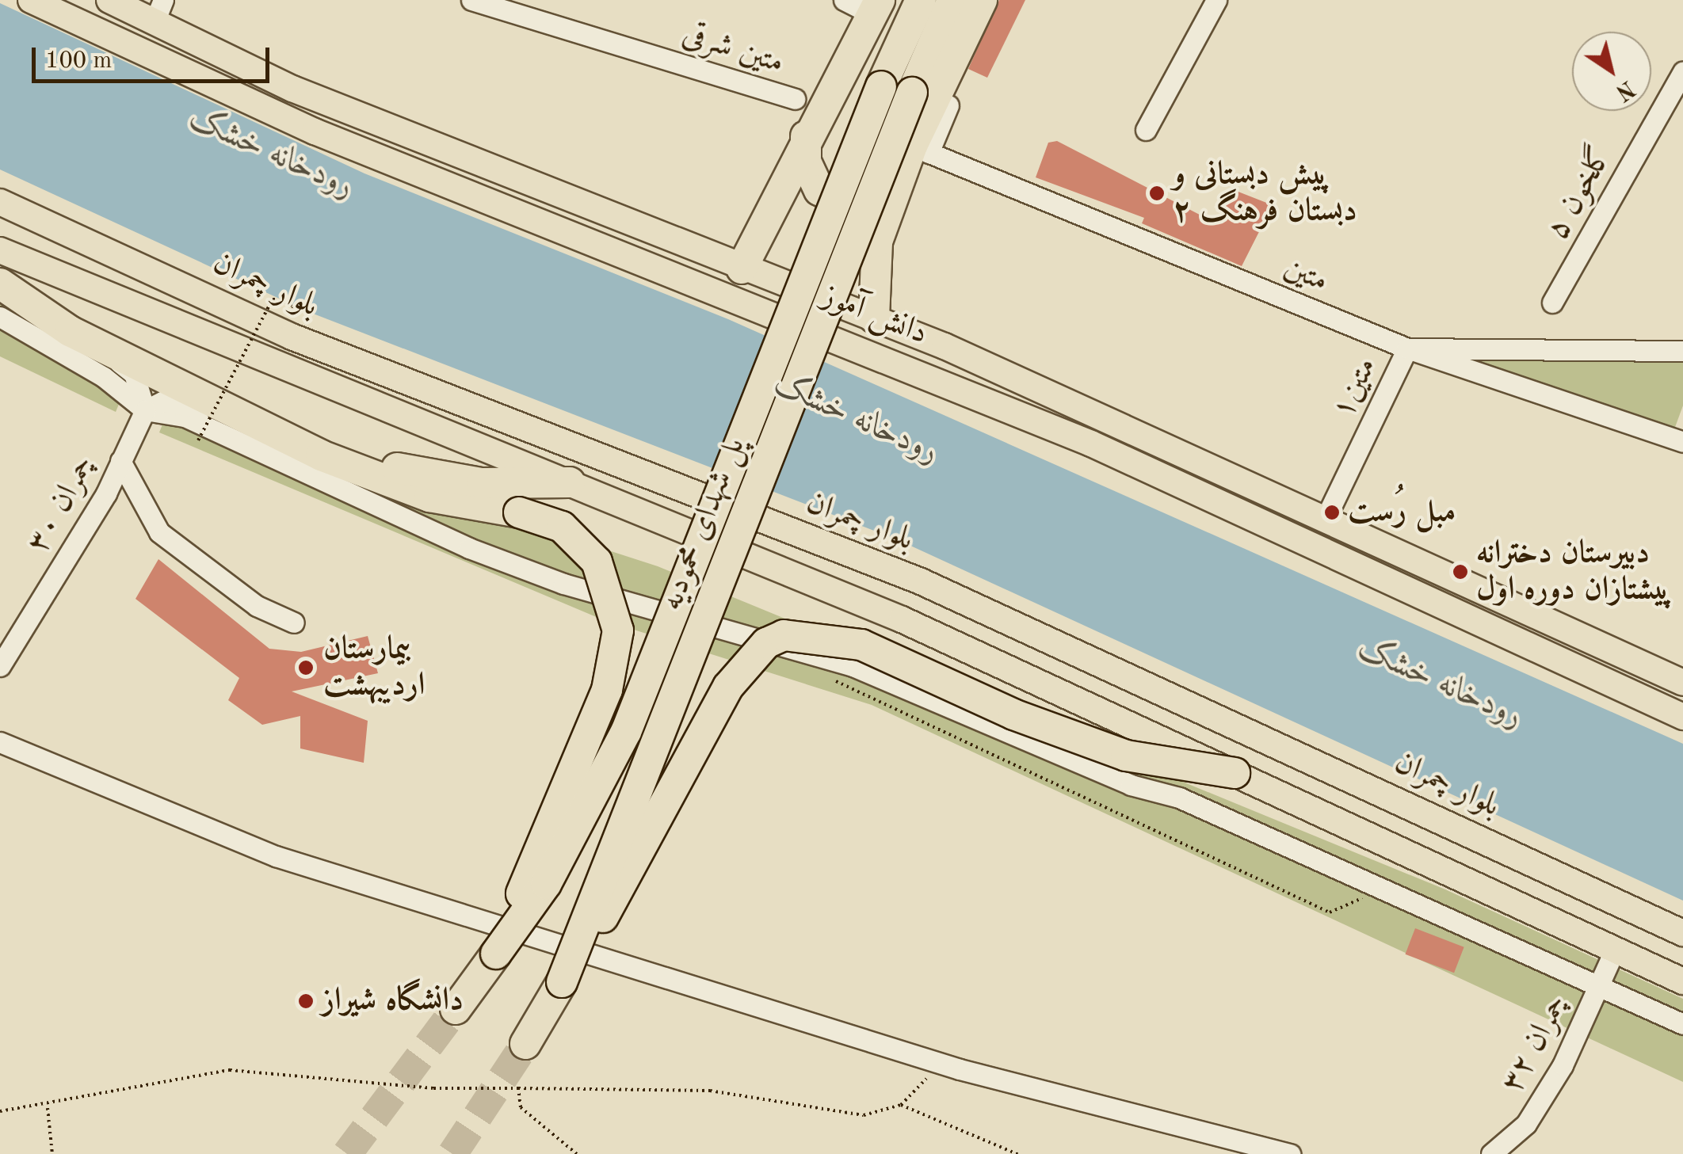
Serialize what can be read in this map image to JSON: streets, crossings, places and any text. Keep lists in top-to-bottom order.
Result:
{
  "streets": {
    "highway": ["پل شهدای محمودیه"],
    "main road": ["بلوار چمران", "دانش آموز"],
    "street": [
      "متین شرقی",
      "۵ گلخون",
      "متین",
      "متین۱",
      "۳۰ چمران",
      "۳۲ چمران"
    ]
  },
  "crossings": [
    ["متین", "متین۱"],
    ["دانش آموز", "متین۱"]
  ],
  "water": ["رودخانه خشک"],
  "places": [
    "پیش دبستانی و دبستان فرهنگ ۲",
    "مبل رُست",
    "دبیرستان دخترانه پیشتازان دوره اول",
    "بیمارستان اردیبهشت",
    "دانشگاه شیراز"
  ],
  "scale_bar": "100 m",
  "north": "bottom right"
}
